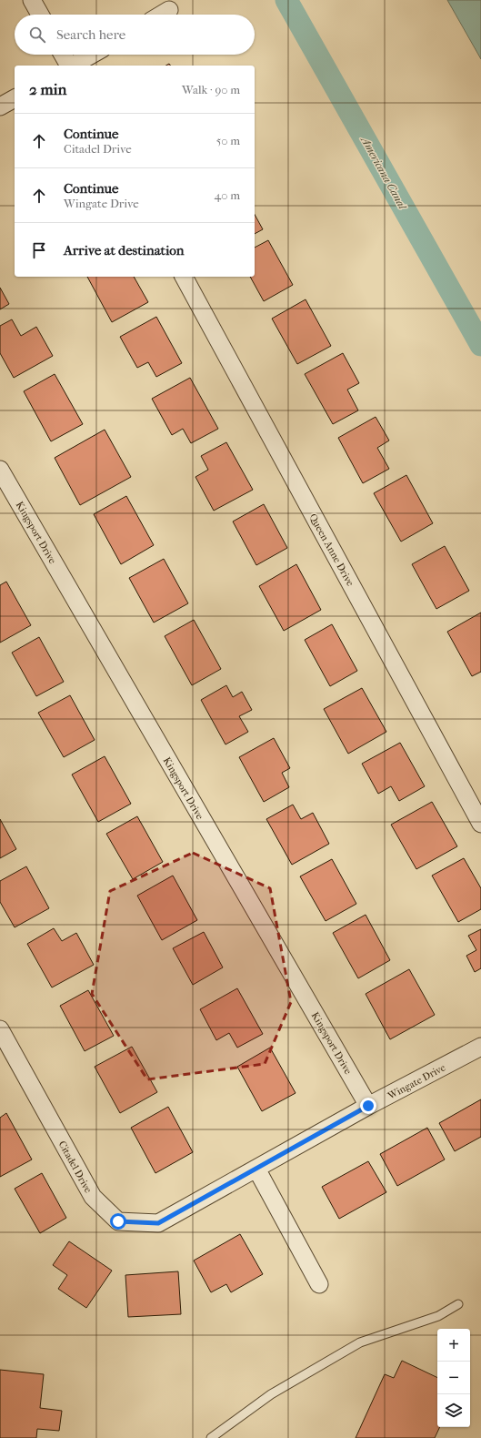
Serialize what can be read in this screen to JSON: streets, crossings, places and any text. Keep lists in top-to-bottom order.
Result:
{
  "streets": {
    "street": [
      "Kingsport Drive",
      "Queen Anne Drive",
      "Wingate Drive",
      "Citadel Drive"
    ]
  },
  "crossings": [
    ["Kingsport Drive", "Wingate Drive"],
    ["Wingate Drive", "Citadel Drive"]
  ],
  "water": ["Americana Canal"],
  "page": {
    "search": "Search here",
    "heading": ["2 min", "Walk · 90 m"],
    "list": [
      ["Continue", "Citadel Drive", "50 m"],
      ["Continue", "Wingate Drive", "40 m"],
      "Arrive at destination"
    ],
    "map_buttons": ["+", "−"]
  }
}
